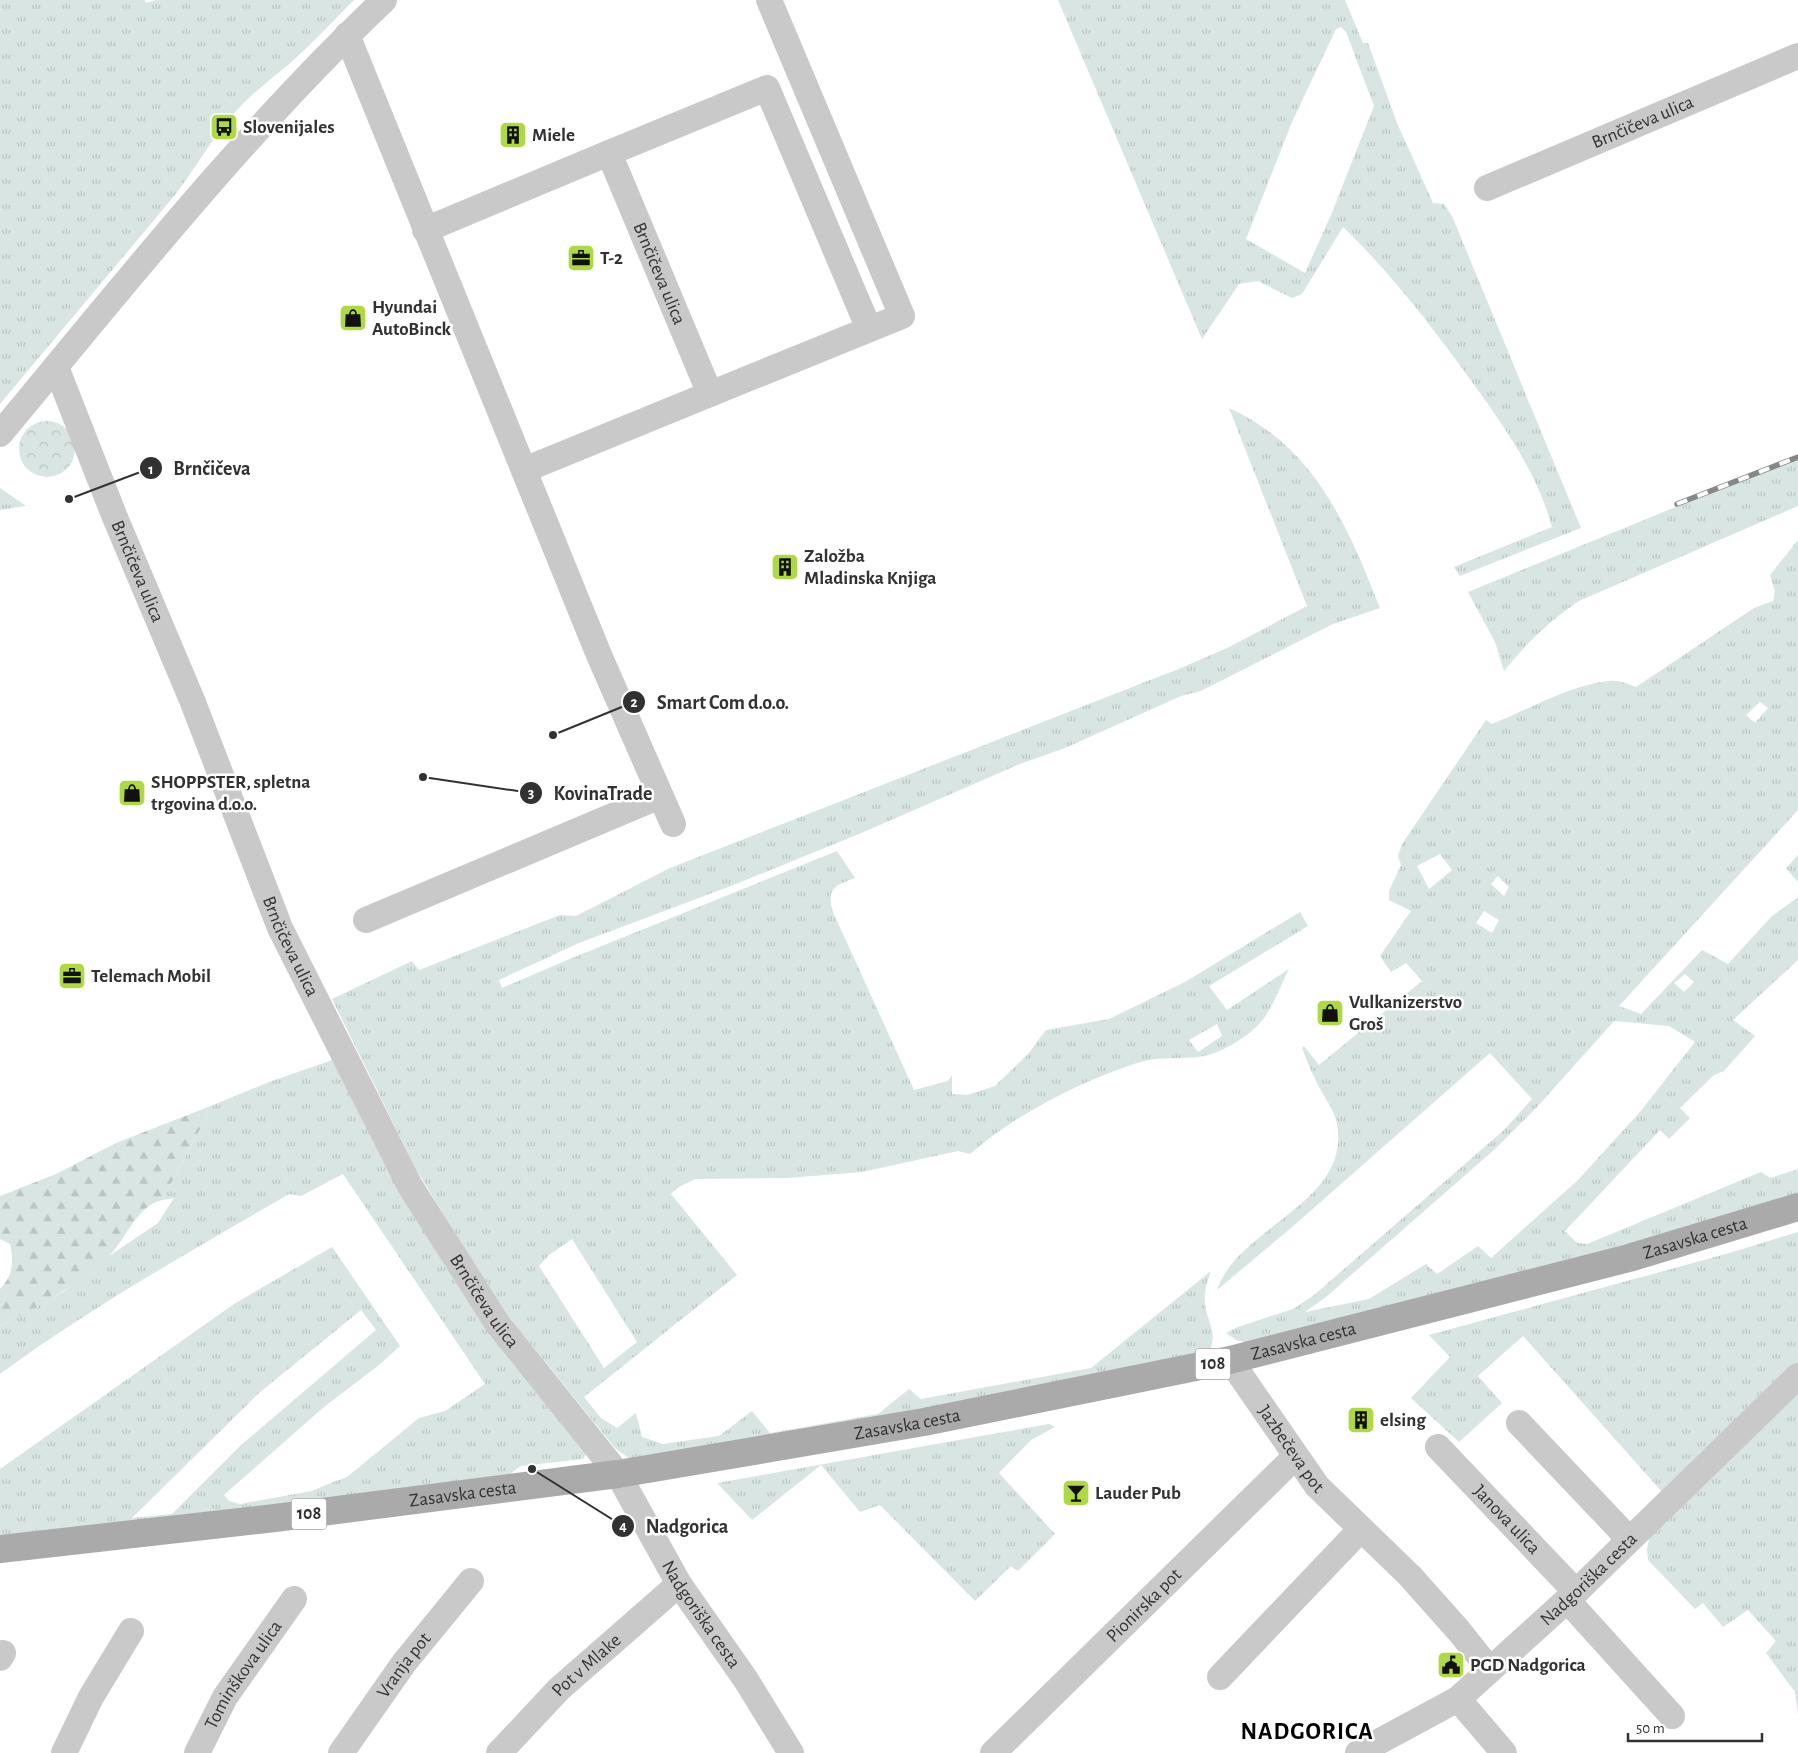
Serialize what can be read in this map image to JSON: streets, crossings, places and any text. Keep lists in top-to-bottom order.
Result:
{
  "streets": {
    "main road": ["Zasavska cesta", "108"],
    "street": [
      "Brnčičeva ulica",
      "Jazbečeva pot",
      "Janova ulica",
      "Nadgoriška cesta",
      "Pionirska pot",
      "Vranja pot",
      "Pot v Mlake",
      "Tominškova ulica"
    ]
  },
  "crossings": [
    ["Brnčičeva ulica", "Zasavska cesta"],
    ["Brnčičeva ulica", "Nadgoriška cesta"],
    ["Zasavska cesta", "Jazbečeva pot"],
    ["Zasavska cesta", "Nadgoriška cesta"],
    ["Jazbečeva pot", "Nadgoriška cesta"],
    ["Jazbečeva pot", "Pionirska pot"],
    ["Janova ulica", "Nadgoriška cesta"],
    ["Nadgoriška cesta", "Pot v Mlake"]
  ],
  "districts": ["NADGORICA"],
  "places": {
    "bus stop": ["Slovenijales"],
    "building": ["Miele", "Založba Mladinska Knjiga", "elsing"],
    "office": ["T-2", "Telemach Mobil"],
    "shop": ["Hyundai AutoBinck", "SHOPPSTER, spletna trgovina d.o.o.", "Vulkanizerstvo Groš"],
    "other": [
      "Brnčičeva",
      "Smart Com d.o.o.",
      "KovinaTrade",
      "Nadgorica"
    ],
    "bar": ["Lauder Pub"],
    "public building": ["PGD Nadgorica"]
  },
  "scale_bar": "50 m"
}
